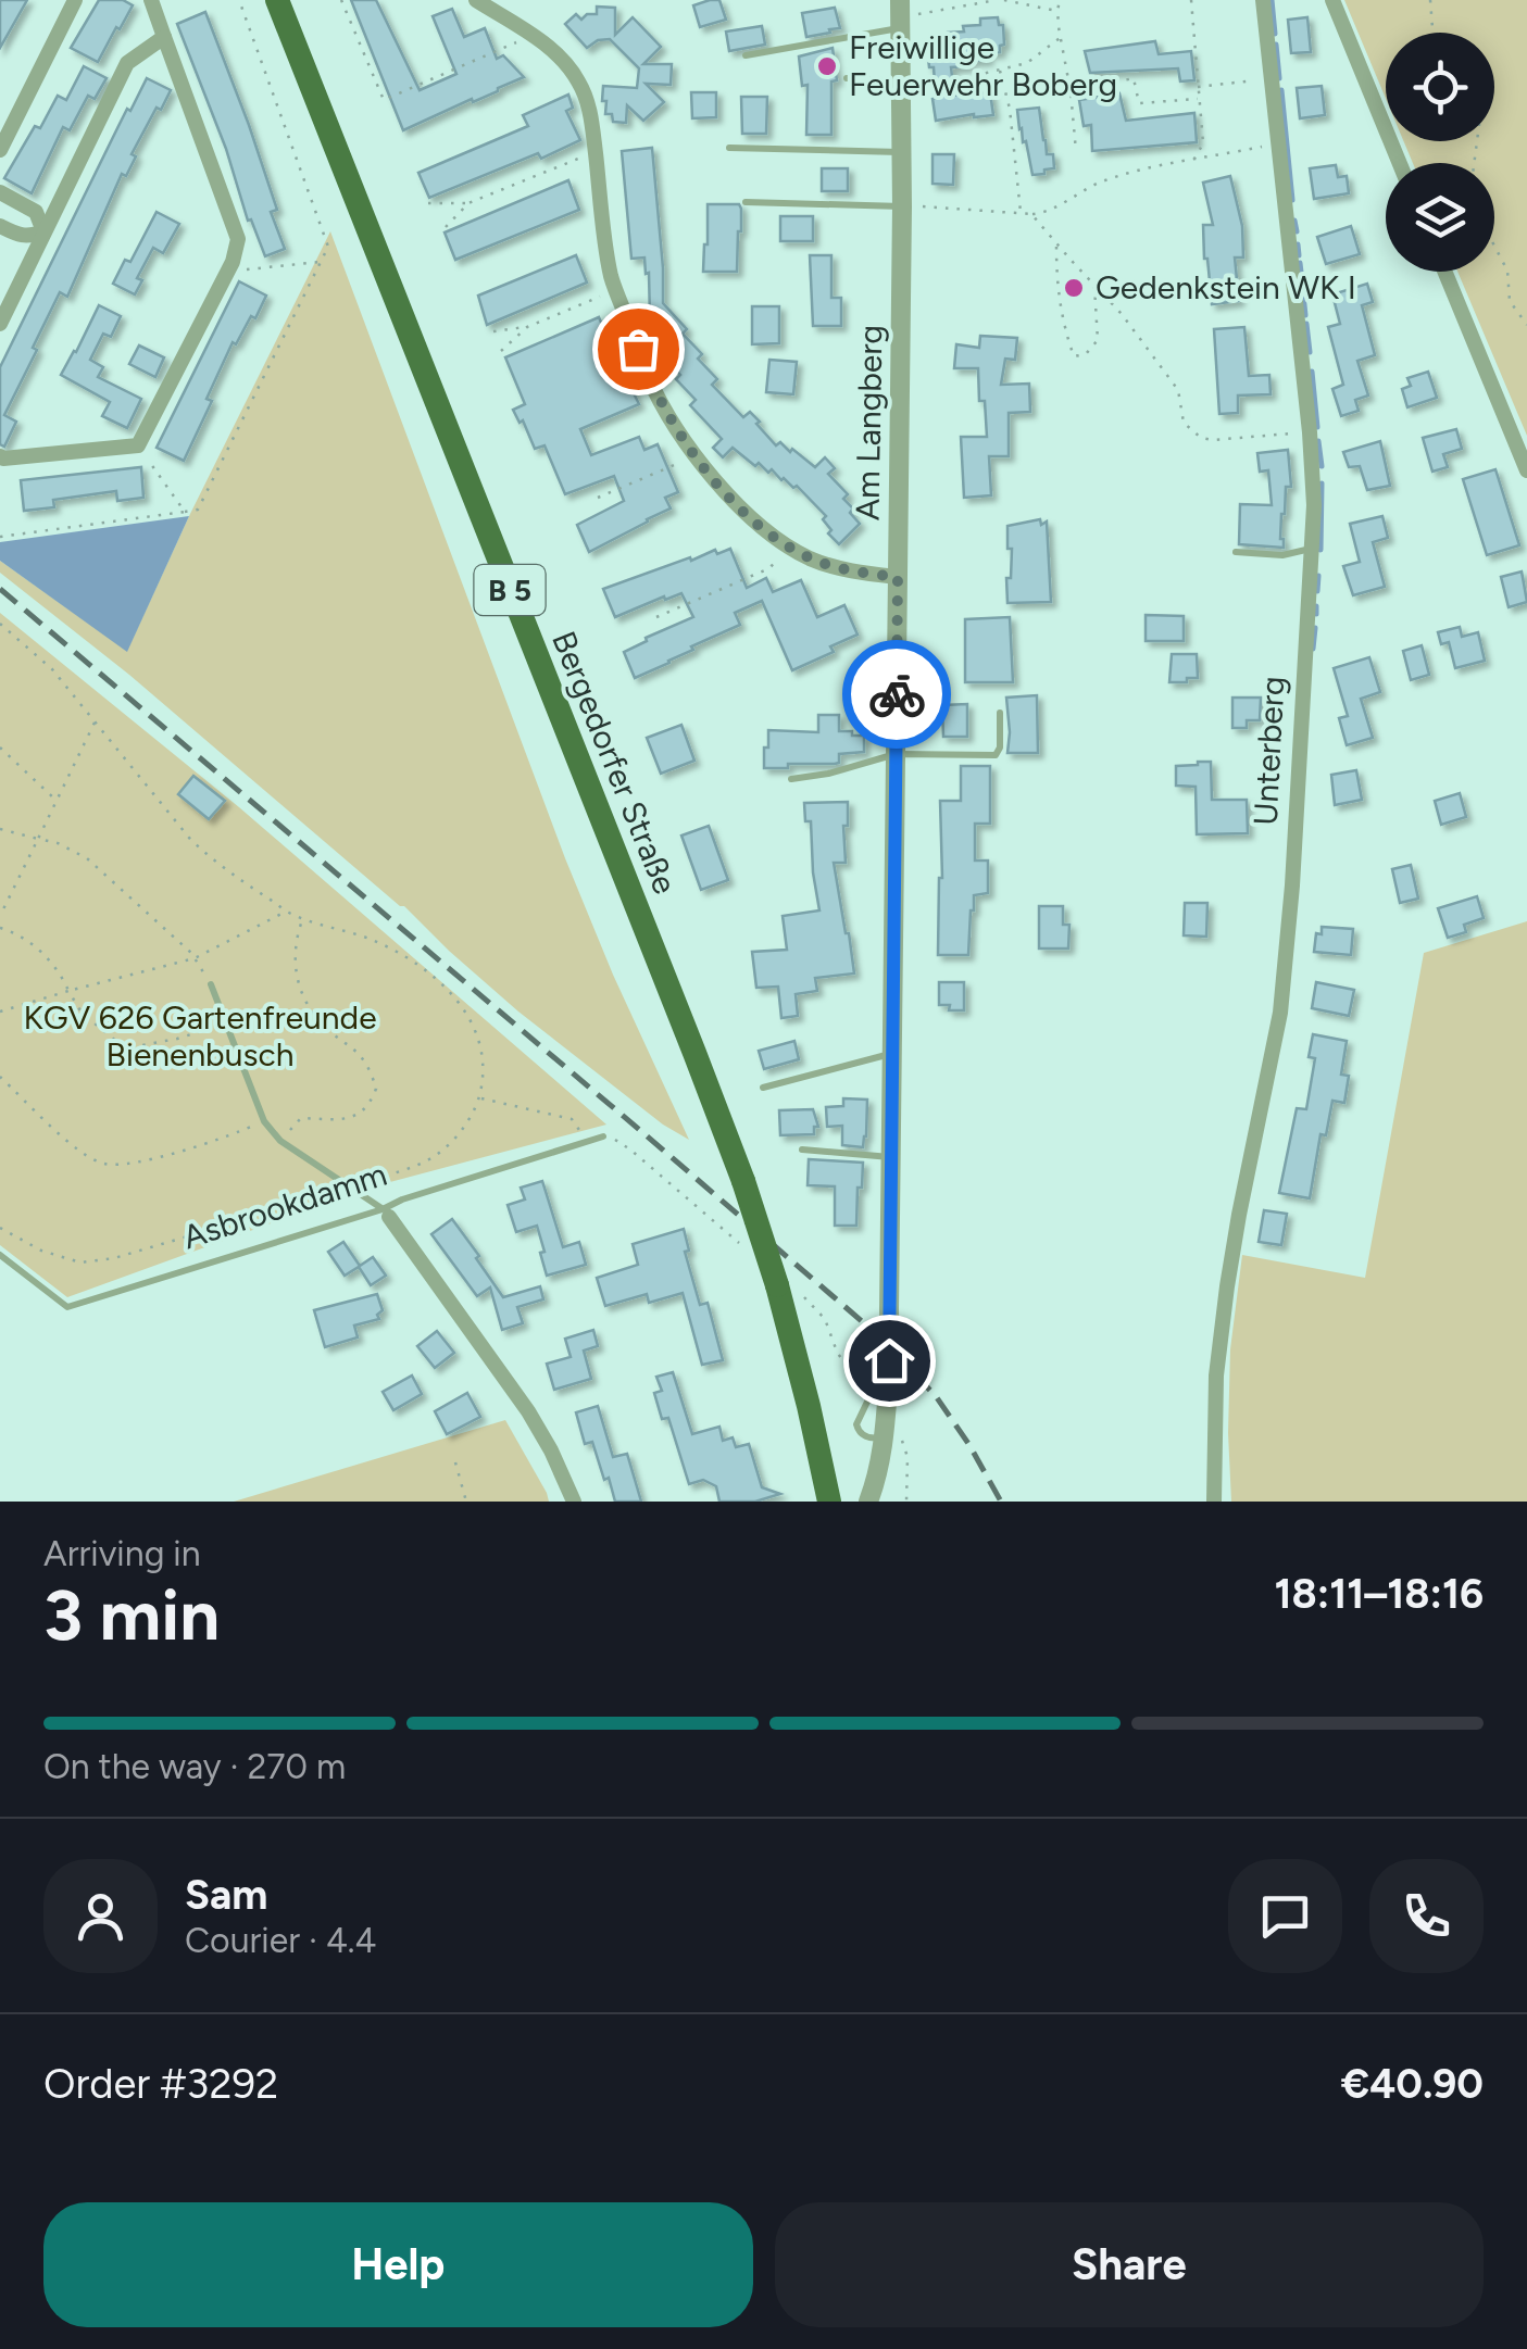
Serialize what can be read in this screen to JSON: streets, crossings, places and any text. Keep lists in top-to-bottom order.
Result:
{
  "streets": {
    "main road": ["B 5", "Bergedorfer Straße"],
    "street": ["Am Langberg", "Unterberg", "Asbrookdamm"]
  },
  "parks": ["KGV 626 Gartenfreunde Bienenbusch"],
  "places": ["Freiwillige Feuerwehr Boberg", "Gedenkstein WK I"],
  "page": {
    "heading": ["3 min", "Arriving in", "18:11–18:16"],
    "panel": [
      "Sam",
      "Courier · 4.4",
      "Order #3292",
      "€40.90"
    ],
    "bar": "On the way · 270 m",
    "buttons": ["Help", "Share"]
  }
}
